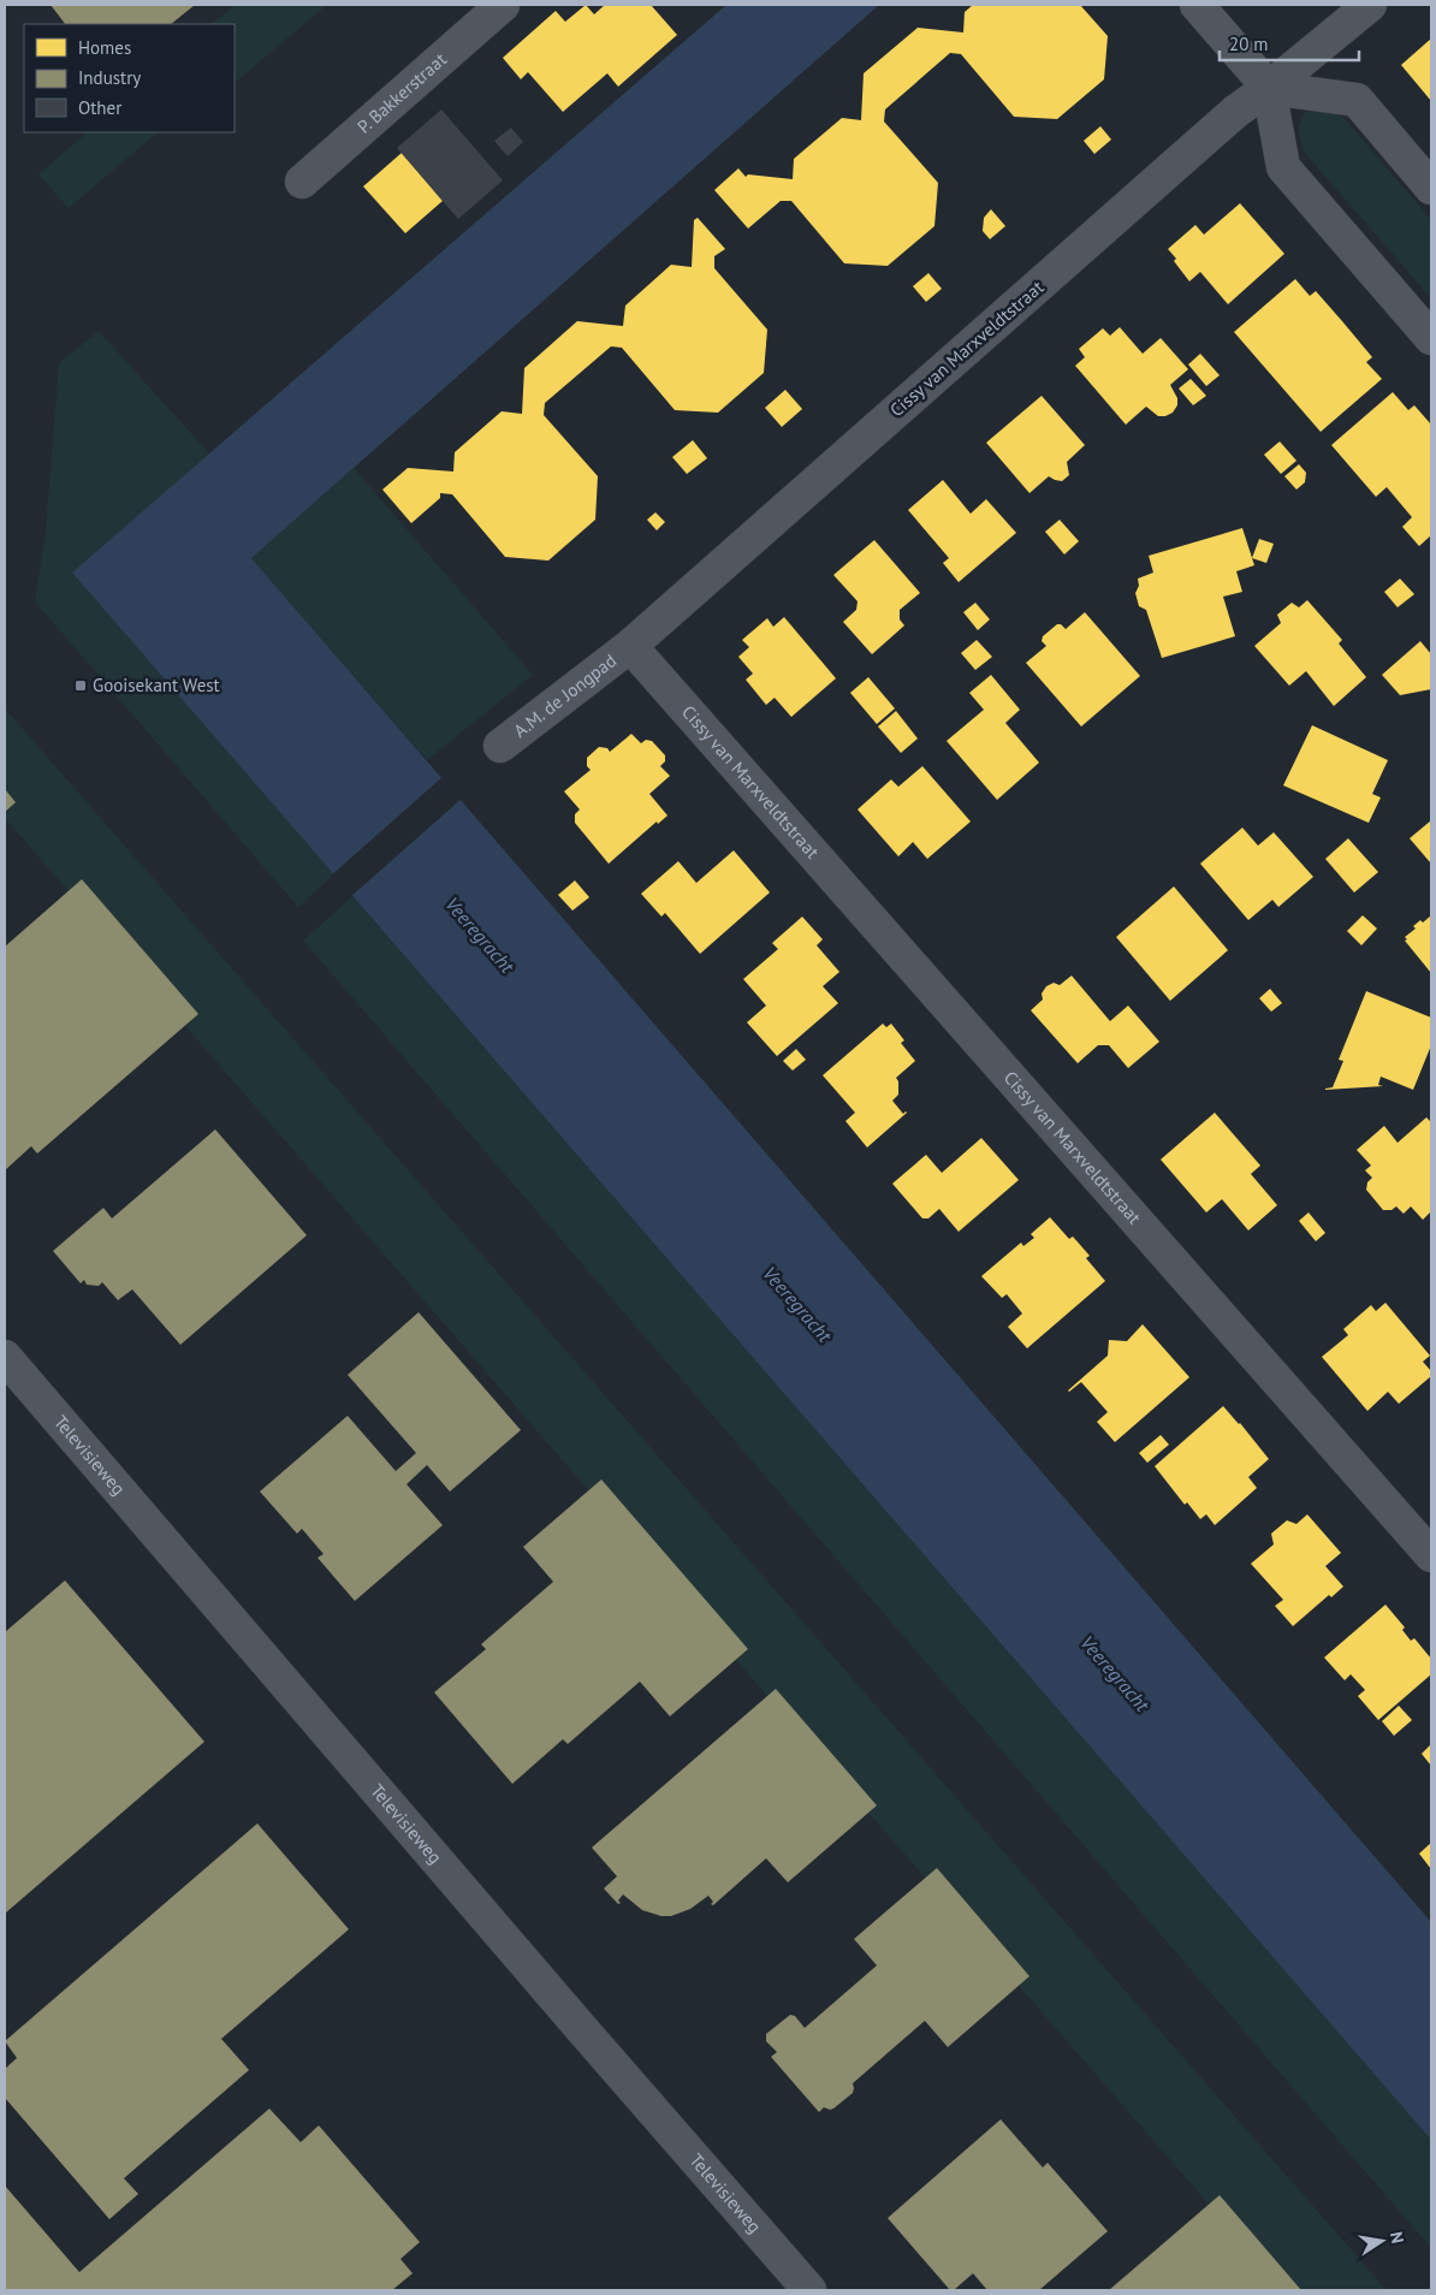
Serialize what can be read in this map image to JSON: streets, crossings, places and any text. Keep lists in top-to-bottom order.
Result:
{
  "streets": {
    "street": [
      "P. Bakkerstraat",
      "Cissy van Marxveldtstraat",
      "A.M. de Jongpad",
      "Televisieweg"
    ]
  },
  "crossings": [
    ["Cissy van Marxveldtstraat", "A.M. de Jongpad"]
  ],
  "water": ["Veeregracht"],
  "places": {
    "transit": ["Gooisekant West"]
  },
  "legend": ["Homes", "Industry", "Other"],
  "scale_bar": "20 m",
  "north": "right"
}
